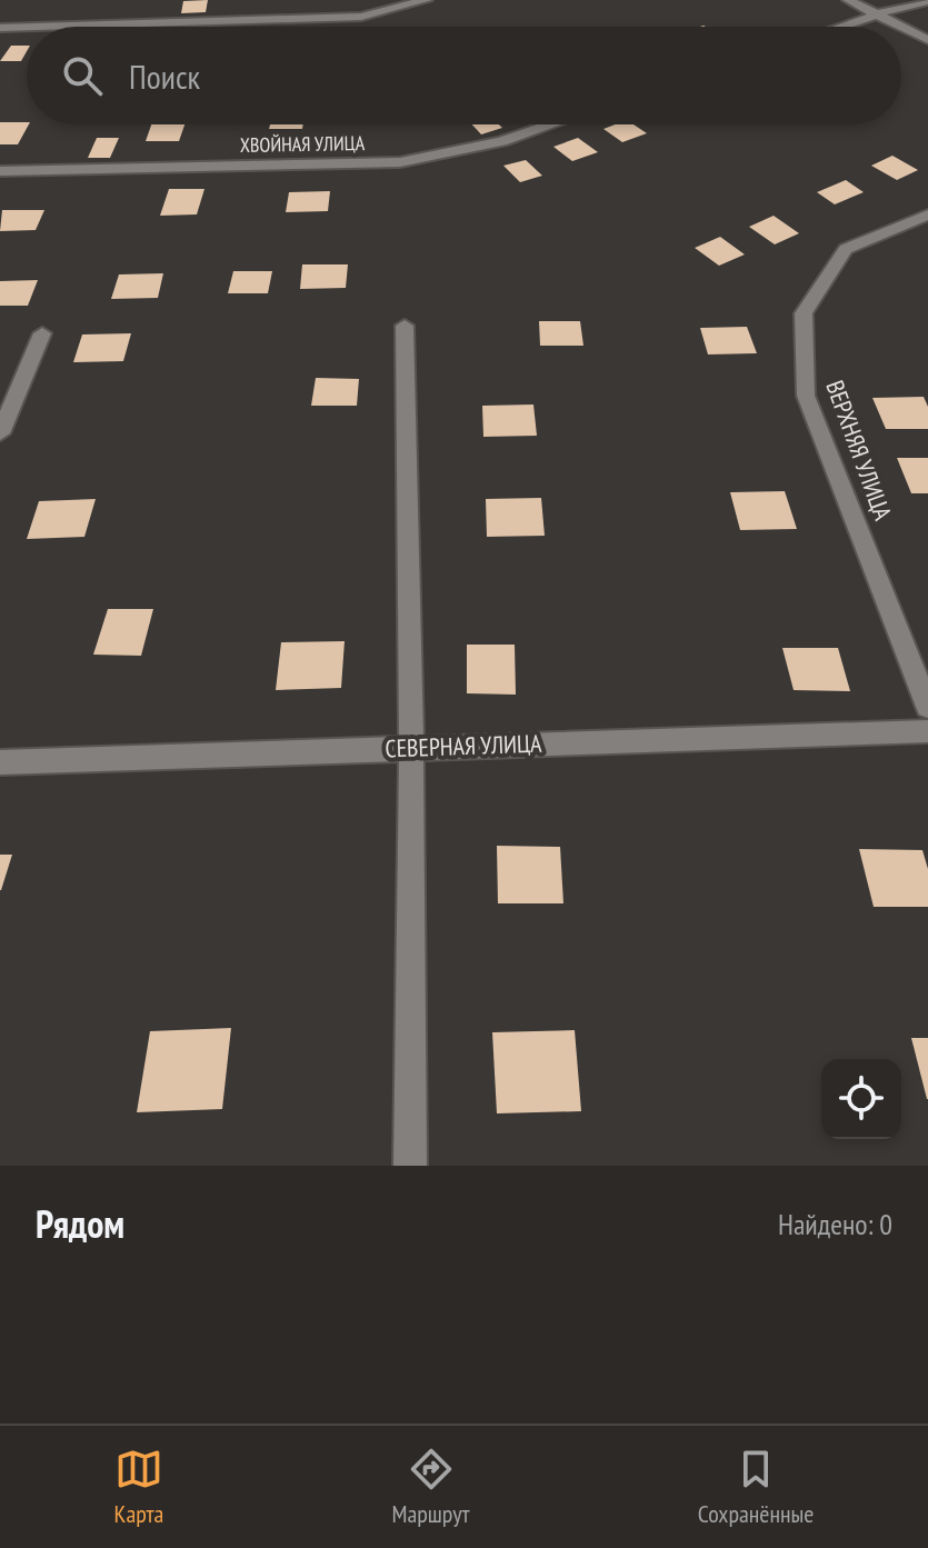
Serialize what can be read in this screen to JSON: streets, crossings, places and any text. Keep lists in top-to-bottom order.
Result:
{
  "streets": {
    "street": ["ХВОЙНАЯ УЛИЦА", "ВЕРХНЯЯ УЛИЦА", "СЕВЕРНАЯ УЛИЦА"]
  },
  "page": {
    "search": "Поиск",
    "heading": ["Рядом", "Найдено: 0"],
    "nav": ["Карта", "Маршрут", "Сохранённые"]
  }
}
